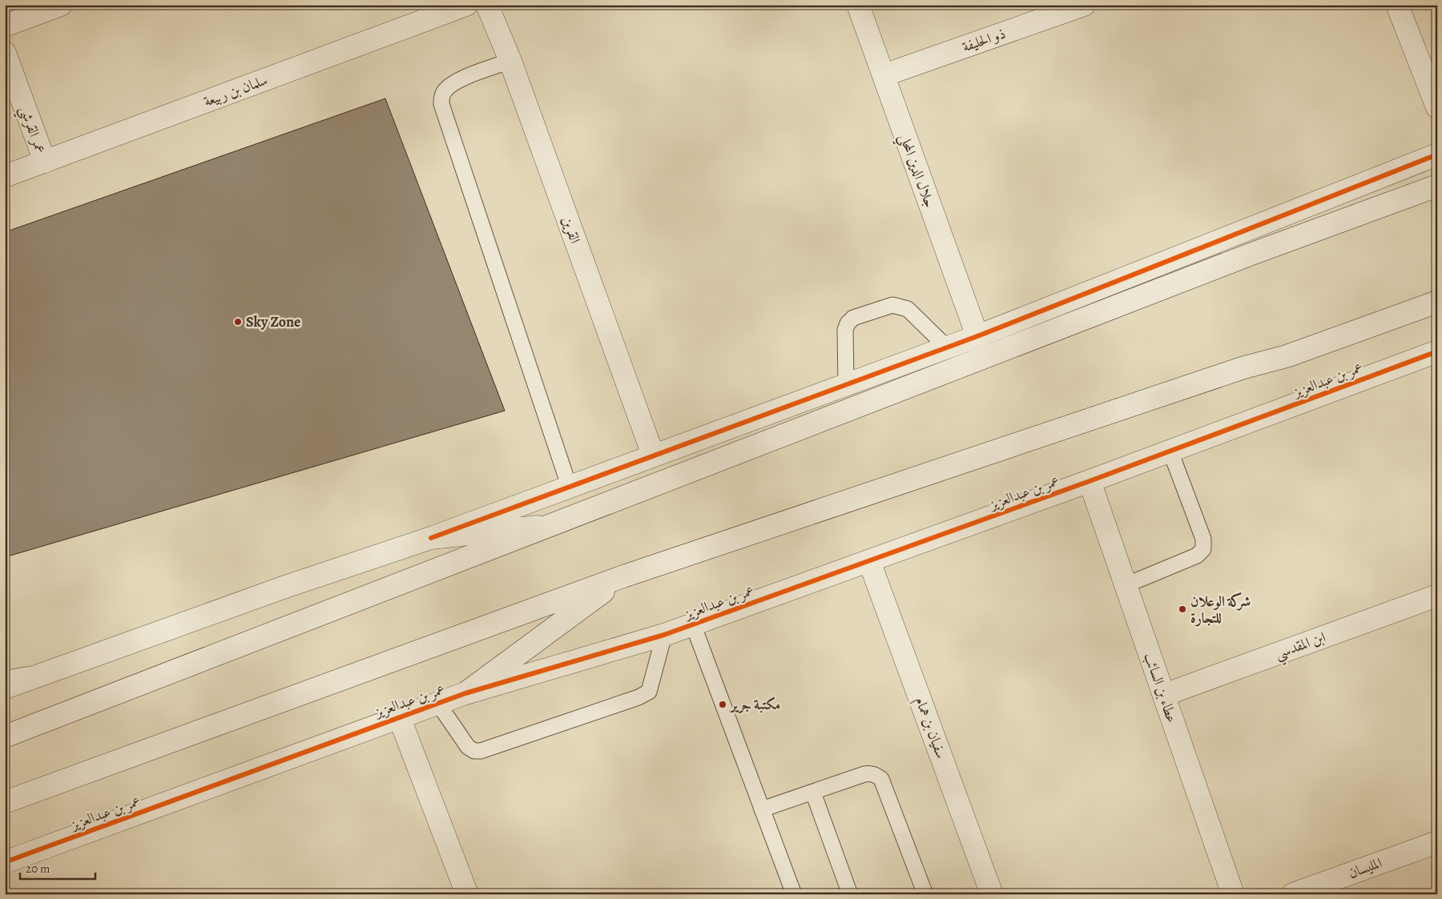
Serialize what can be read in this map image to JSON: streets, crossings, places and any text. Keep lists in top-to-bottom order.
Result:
{
  "streets": {
    "street": [
      "ذو الحليفة",
      "سلمان بن ربيعة",
      "عمر القرشي",
      "جلال الدين المحلي",
      "القرين",
      "عمر بن عبدالعزيز",
      "ابن المقدسي",
      "عطاء بن السائب",
      "سفيان بن همام",
      "المليسان"
    ]
  },
  "crossings": [
    ["ذو الحليفة", "جلال الدين المحلي"],
    ["سلمان بن ربيعة", "عمر القرشي"],
    ["عمر بن عبدالعزيز", "عطاء بن السائب"],
    ["عمر بن عبدالعزيز", "سفيان بن همام"],
    ["ابن المقدسي", "عطاء بن السائب"]
  ],
  "places": ["Sky Zone", "شركة الوعلان للتجارة", "مكتبة جرير"],
  "scale_bar": "20 m"
}
